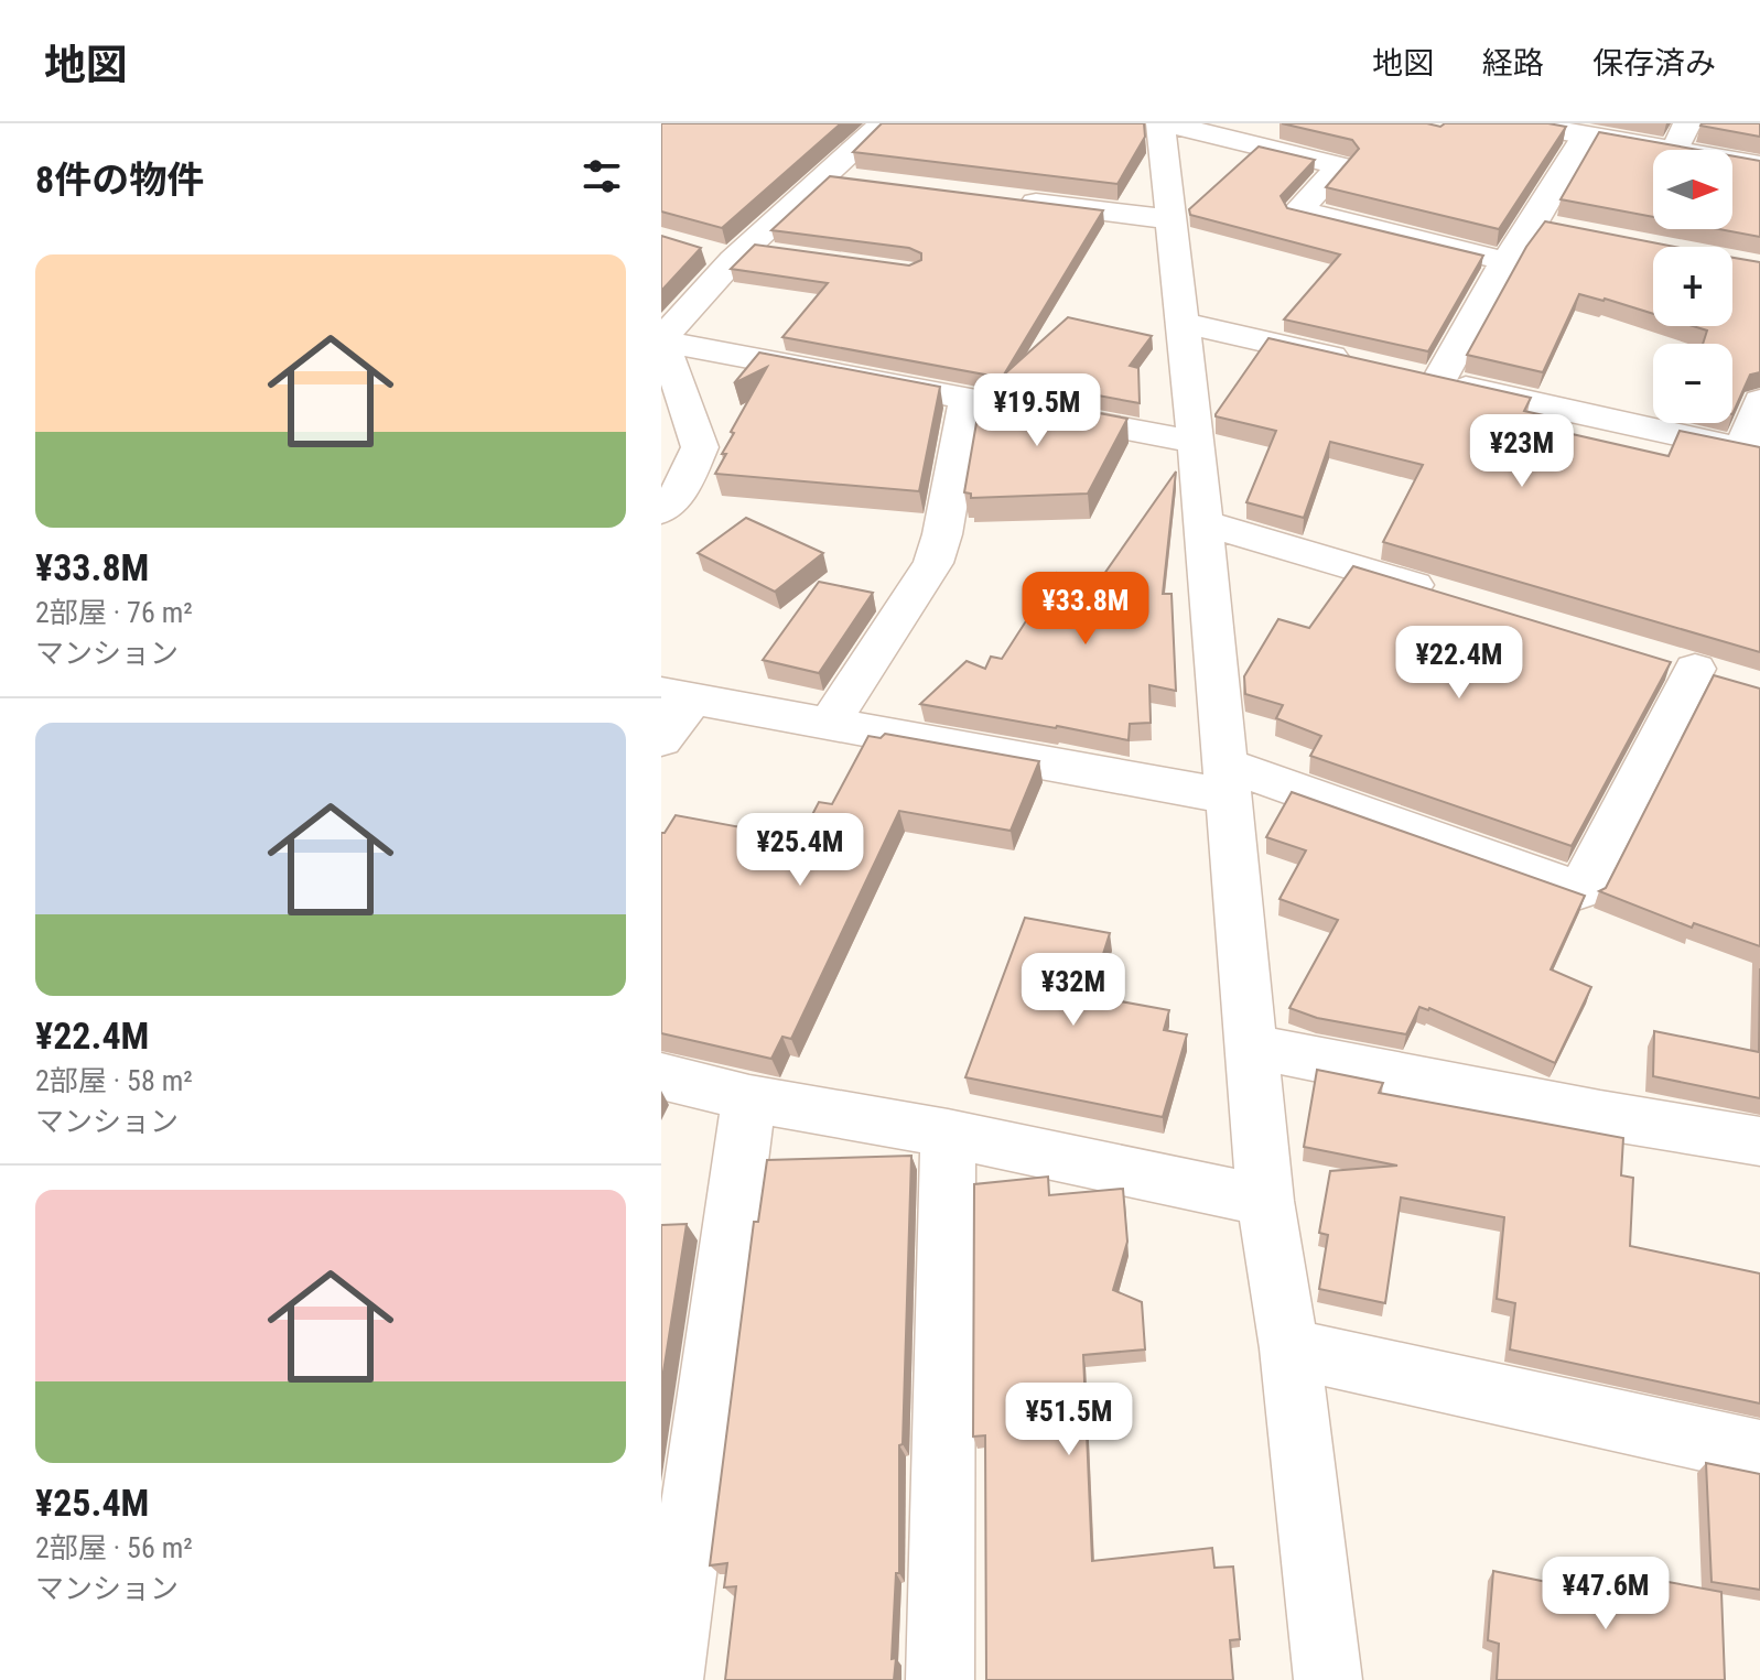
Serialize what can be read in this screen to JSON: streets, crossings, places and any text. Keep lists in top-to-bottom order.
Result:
{
  "north": "right",
  "page": {
    "header": "地図",
    "nav": ["地図", "経路", "保存済み"],
    "heading": "8件の物件",
    "map_buttons": ["+", "−"],
    "list": [
      {
        "name": "¥33.8M",
        "note": "2部屋 · 76 m² · マンション"
      },
      {
        "name": "¥22.4M",
        "note": "2部屋 · 58 m² · マンション"
      },
      {
        "name": "¥25.4M",
        "note": "2部屋 · 56 m² · マンション"
      }
    ],
    "price": [
      "¥19.5M",
      "¥23M",
      "¥33.8M",
      "¥22.4M",
      "¥25.4M",
      "¥32M",
      "¥51.5M",
      "¥47.6M"
    ]
  }
}
